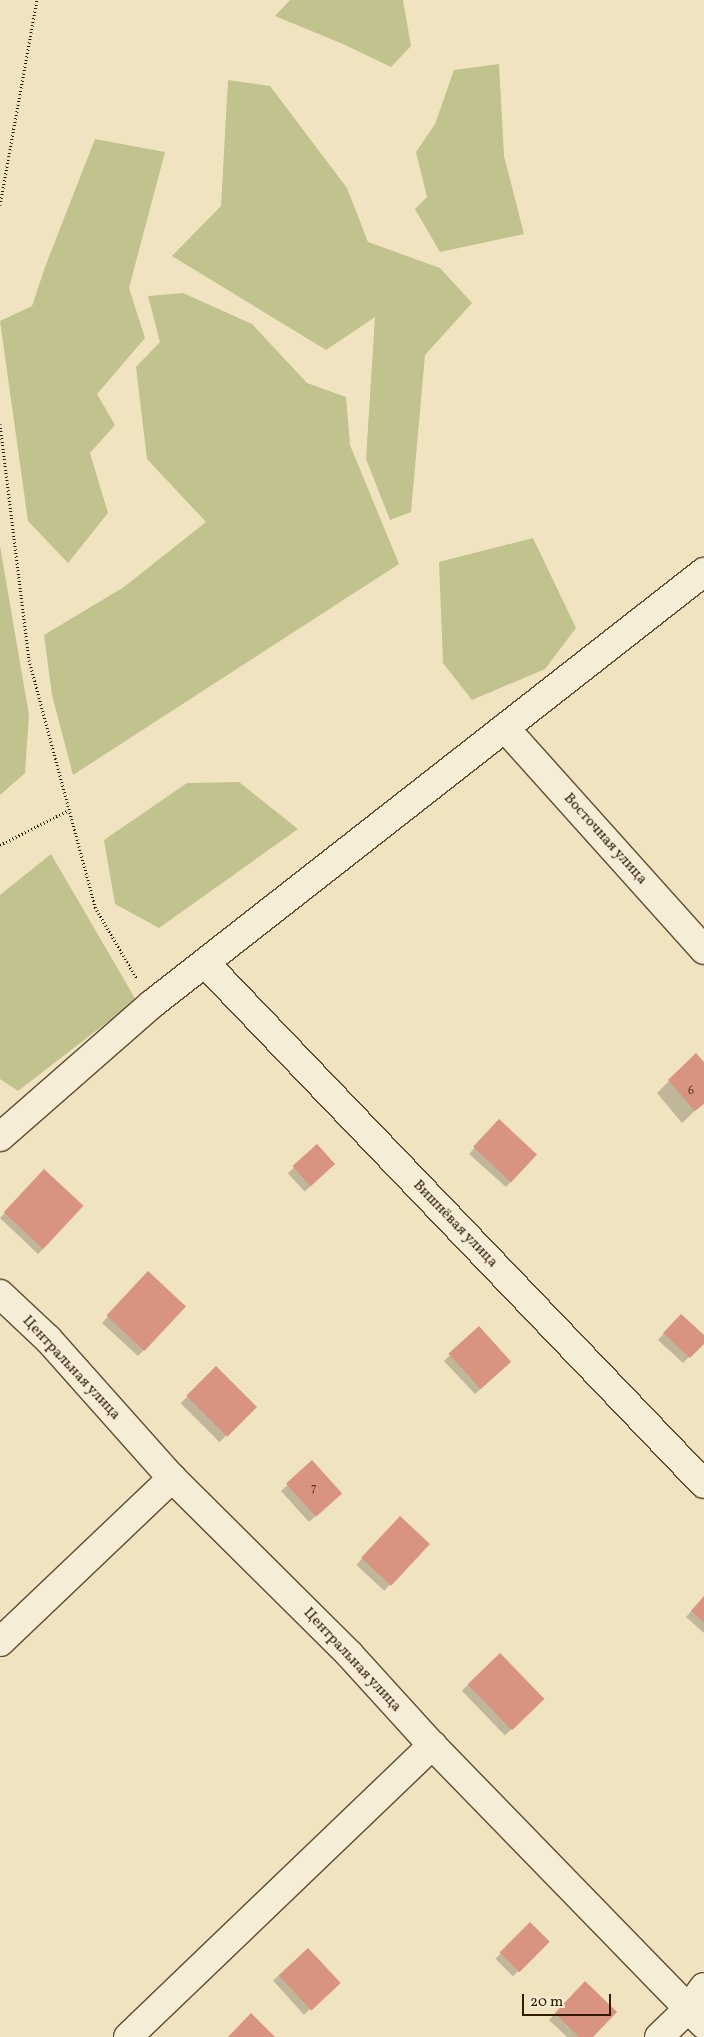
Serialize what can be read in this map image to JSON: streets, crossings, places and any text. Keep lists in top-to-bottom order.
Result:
{
  "streets": {
    "street": ["Восточная улица", "Вишнёвая улица", "Центральная улица"]
  },
  "house_numbers": ["6", "7"],
  "scale_bar": "20 m"
}
